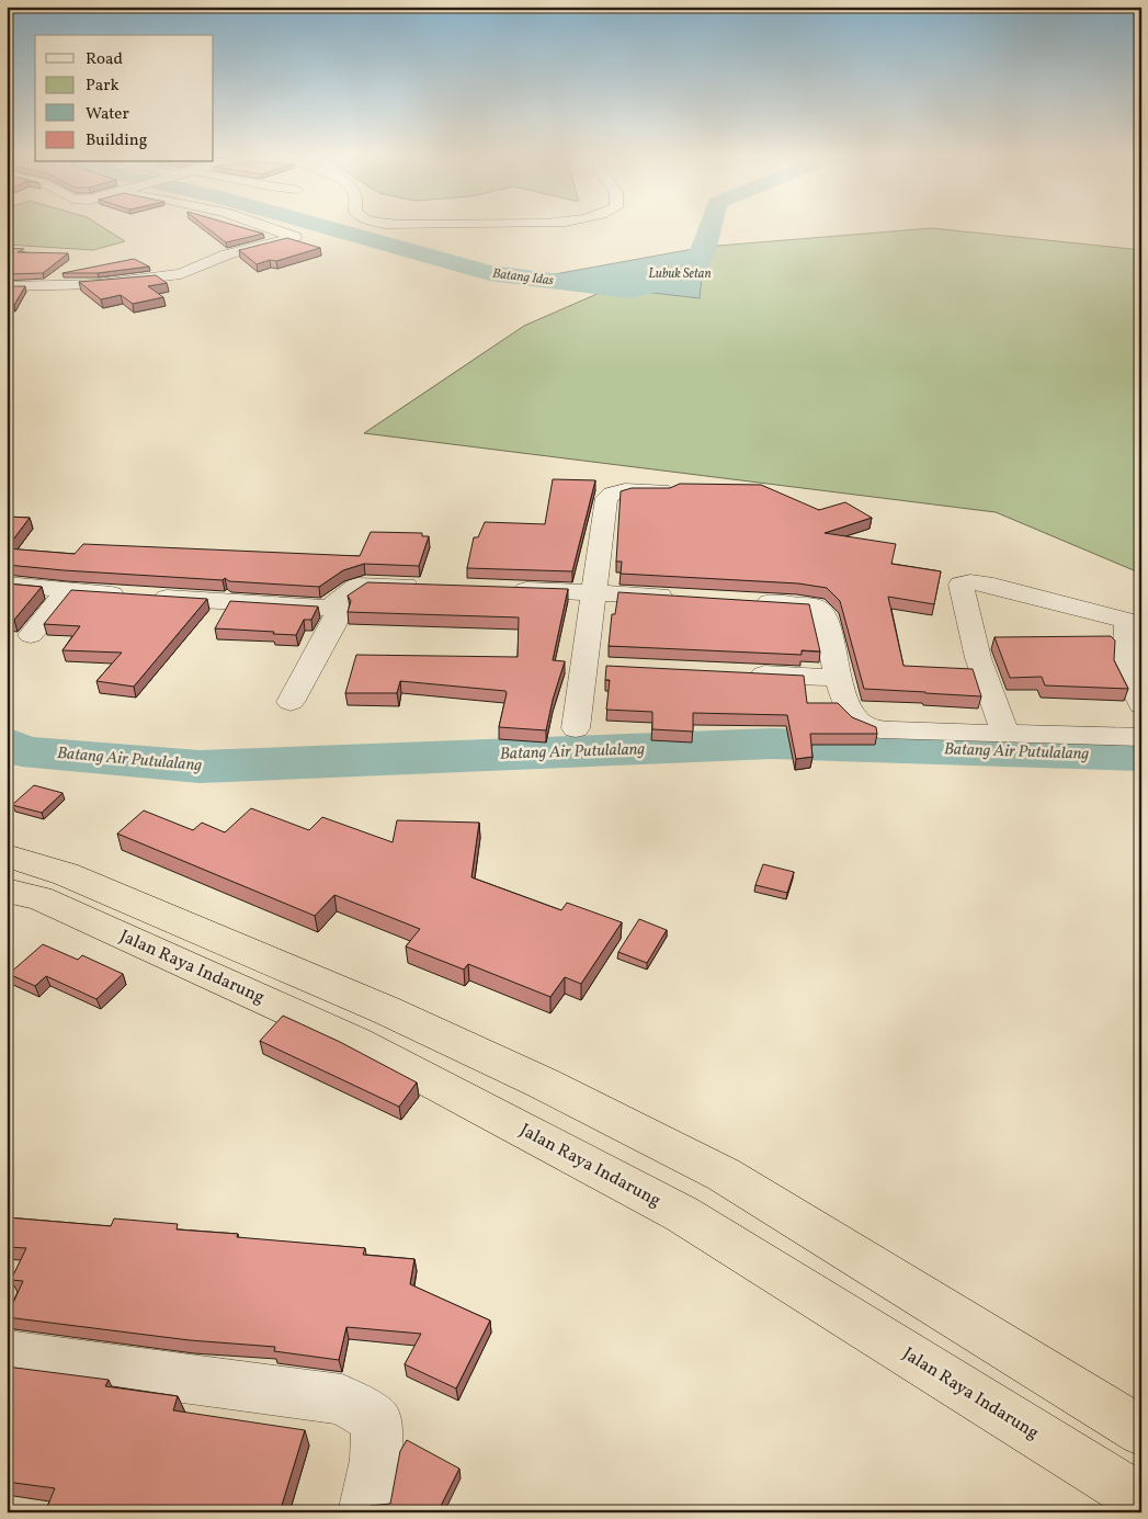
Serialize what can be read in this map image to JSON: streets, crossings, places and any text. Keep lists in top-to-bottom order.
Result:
{
  "streets": {
    "highway": ["Jalan Raya Indarung"]
  },
  "water": ["Lubuk Setan", "Batang Idas", "Batang Air Putulalang"],
  "legend": [
    "Road",
    "Park",
    "Water",
    "Building"
  ]
}
